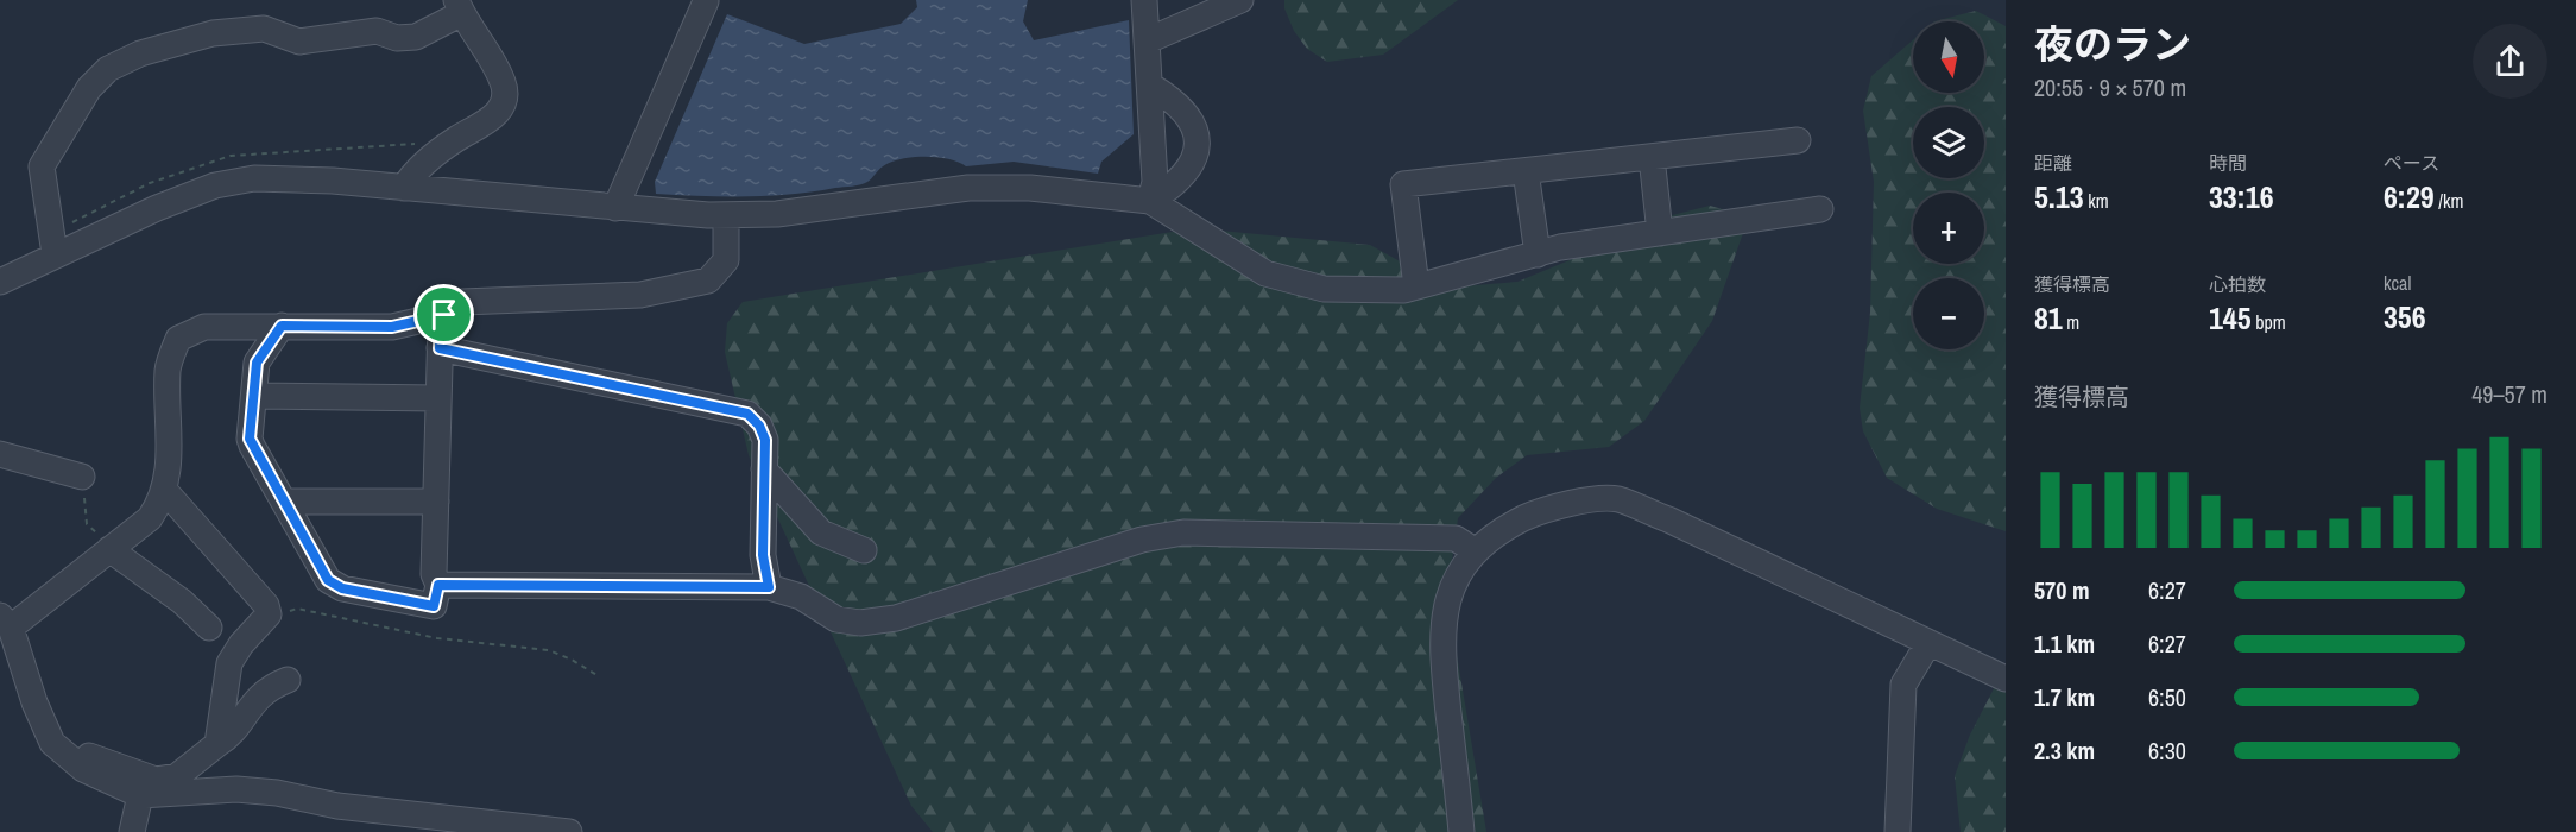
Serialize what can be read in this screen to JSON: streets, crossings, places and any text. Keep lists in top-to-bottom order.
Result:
{
  "north": "bottom",
  "page": {
    "heading": ["夜のラン", "20:55 · 9 × 570 m"],
    "map_buttons": ["+", "−"],
    "stats": [
      ["距離", "5.13 km"],
      ["時間", "33:16"],
      ["ペース", "6:29 /km"],
      ["獲得標高", "81 m"],
      ["心拍数", "145 bpm"],
      ["kcal", "356"]
    ],
    "chart": ["獲得標高", "49–57 m"],
    "list": [
      {
        "name": "570 m",
        "note": "6:27"
      },
      {
        "name": "1.1 km",
        "note": "6:27"
      },
      {
        "name": "1.7 km",
        "note": "6:50"
      },
      {
        "name": "2.3 km",
        "note": "6:30"
      }
    ]
  }
}
